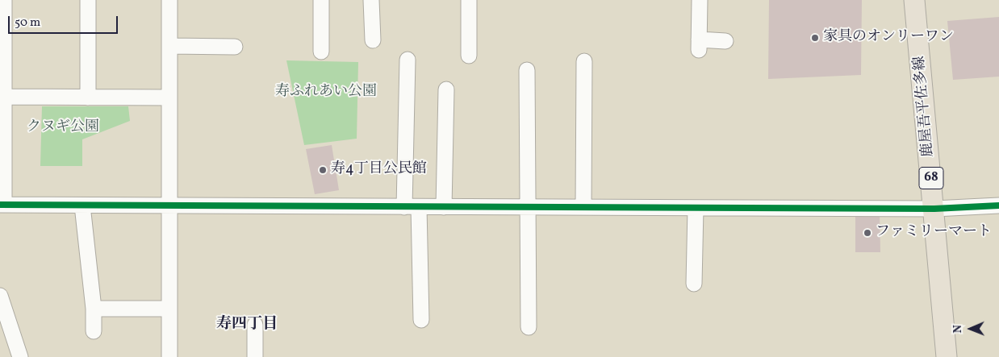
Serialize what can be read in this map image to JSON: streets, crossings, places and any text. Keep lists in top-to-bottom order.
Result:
{
  "streets": {
    "main road": ["鹿屋吾平佐多線", "68"]
  },
  "districts": ["寿四丁目"],
  "parks": ["寿ふれあい公園", "クヌギ公園"],
  "places": ["家具のオンリーワン", "寿4丁目公民館", "ファミリーマート"],
  "scale_bar": "50 m",
  "north": "left"
}
